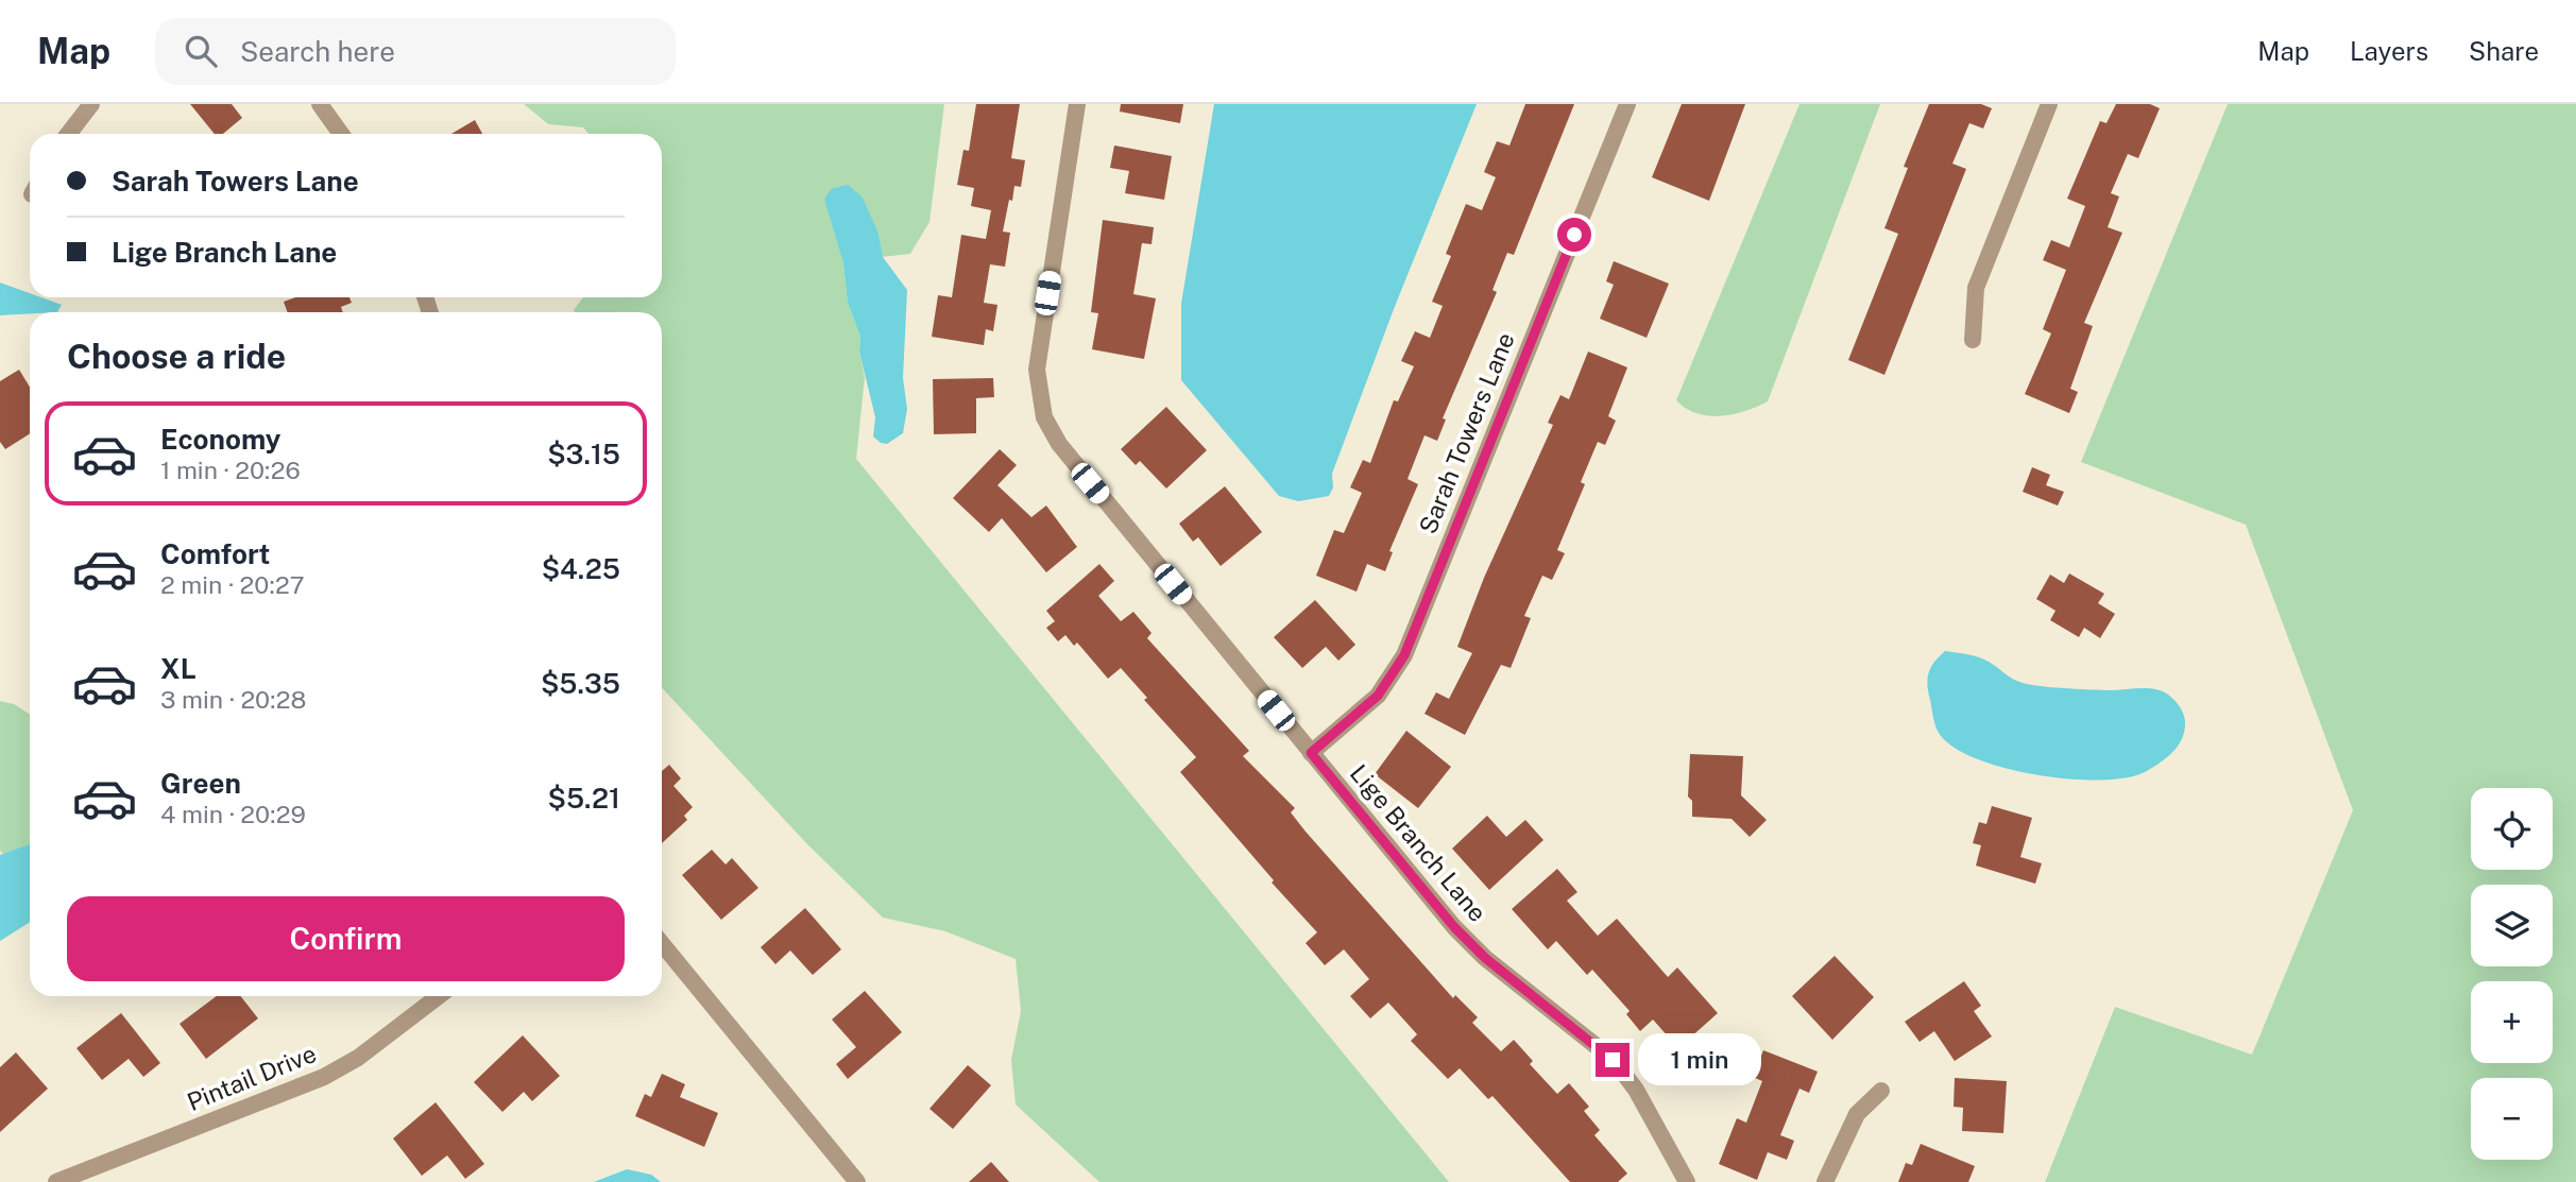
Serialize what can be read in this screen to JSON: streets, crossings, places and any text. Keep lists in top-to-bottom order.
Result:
{
  "streets": {
    "street": ["Sarah Towers Lane", "Lige Branch Lane", "Pintail Drive"]
  },
  "crossings": [
    ["Sarah Towers Lane", "Lige Branch Lane"]
  ],
  "page": {
    "header": "Map",
    "search": "Search here",
    "nav": ["Map", "Layers", "Share"],
    "banner": ["Sarah Towers Lane", "Lige Branch Lane"],
    "heading": "Choose a ride",
    "list": [
      {
        "name": "Economy",
        "note": "1 min · 20:26",
        "value": "$3.15"
      },
      {
        "name": "Comfort",
        "note": "2 min · 20:27",
        "value": "$4.25"
      },
      {
        "name": "XL",
        "note": "3 min · 20:28",
        "value": "$5.35"
      },
      {
        "name": "Green",
        "note": "4 min · 20:29",
        "value": "$5.21"
      }
    ],
    "map_buttons": ["+", "−"],
    "buttons": "Confirm",
    "bubble": "1 min"
  }
}
